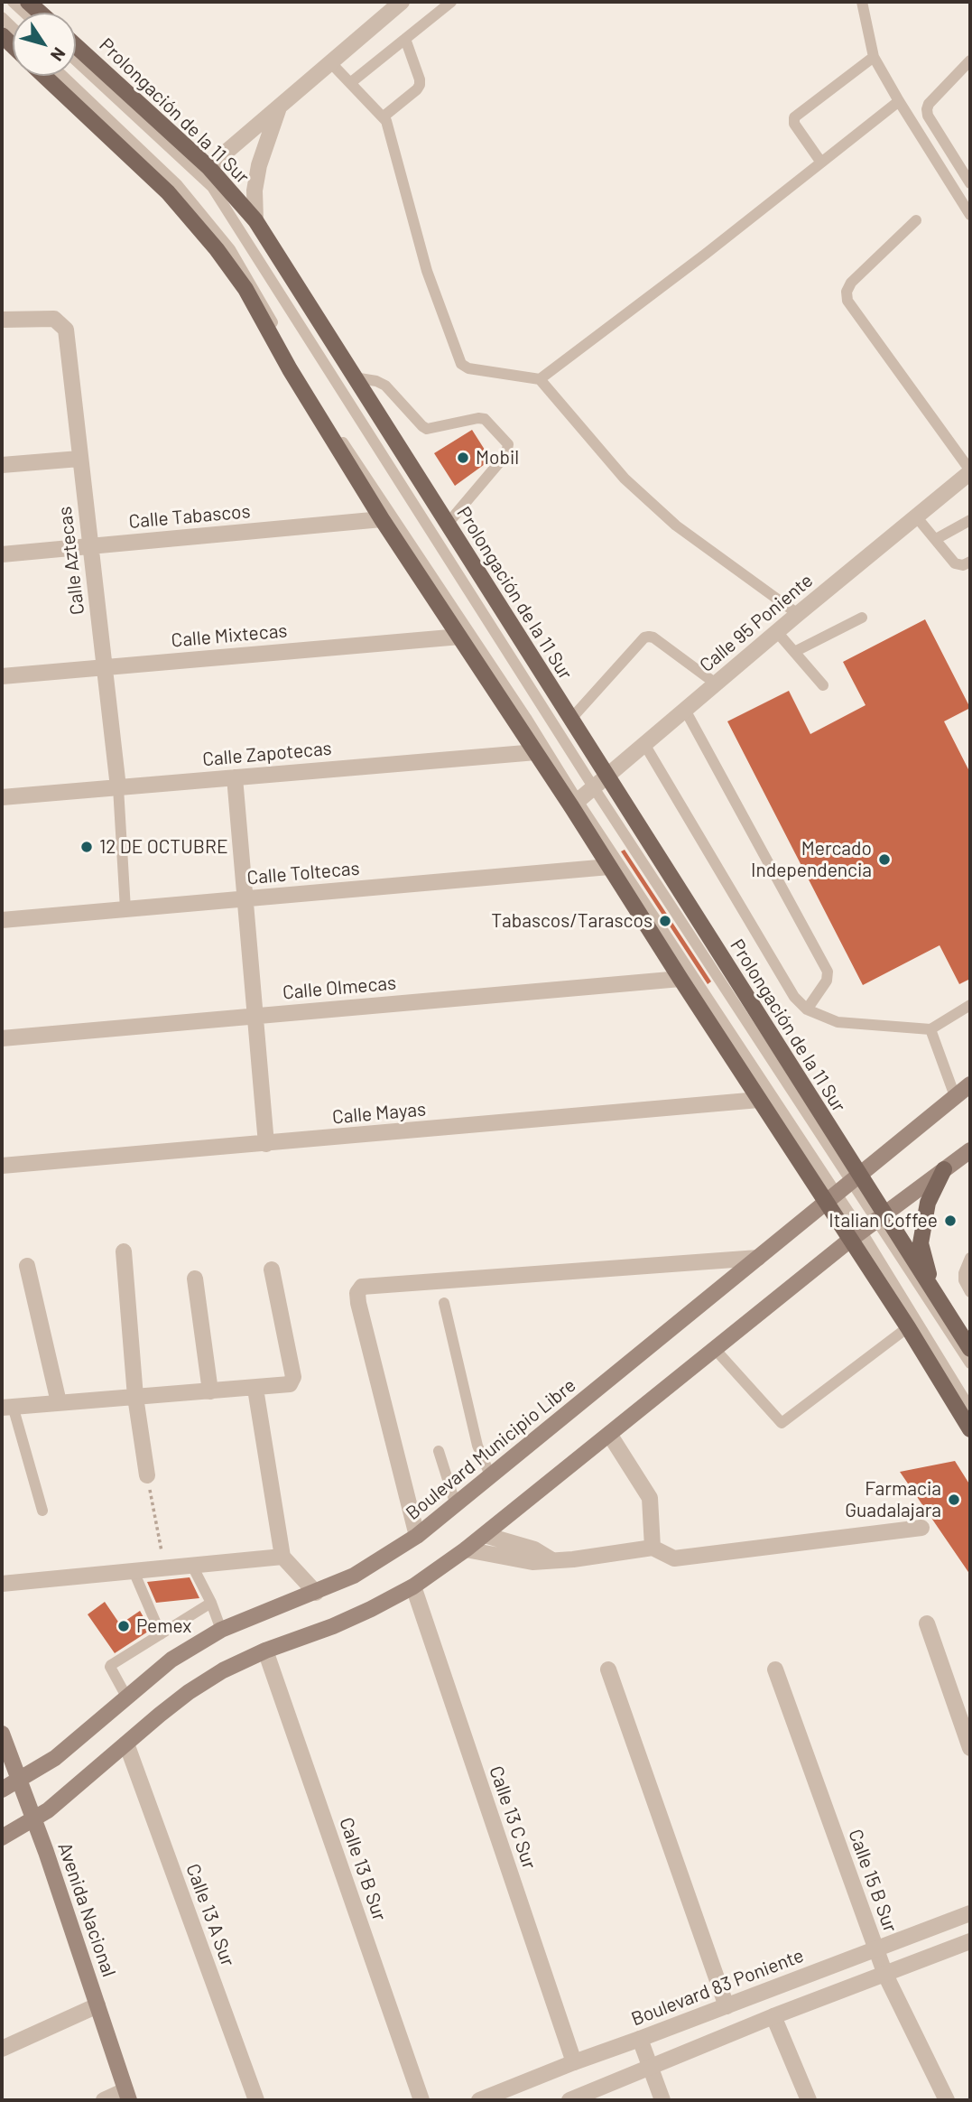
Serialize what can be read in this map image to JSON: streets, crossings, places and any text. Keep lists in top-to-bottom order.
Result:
{
  "streets": {
    "main road": ["Prolongación de la 11 Sur", "Boulevard Municipio Libre", "Avenida Nacional"],
    "street": [
      "Calle Tabascos",
      "Calle Aztecas",
      "Calle 95 Poniente",
      "Calle Mixtecas",
      "Calle Zapotecas",
      "Calle Toltecas",
      "Calle Olmecas",
      "Calle Mayas",
      "Calle 13 C Sur",
      "Calle 13 B Sur",
      "Calle 15 B Sur",
      "Calle 13 A Sur",
      "Boulevard 83 Poniente"
    ]
  },
  "crossings": [
    ["Prolongación de la 11 Sur", "Calle 95 Poniente"],
    ["Prolongación de la 11 Sur", "Boulevard Municipio Libre"],
    ["Calle Tabascos", "Calle Aztecas"],
    ["Calle Aztecas", "Calle Mixtecas"],
    ["Calle Aztecas", "Calle Zapotecas"],
    ["Boulevard Municipio Libre", "Avenida Nacional"],
    ["Calle 13 C Sur", "Boulevard 83 Poniente"],
    ["Calle 15 B Sur", "Boulevard 83 Poniente"]
  ],
  "places": [
    "Mobil",
    "12 DE OCTUBRE",
    "Mercado Independencia",
    "Tabascos/Tarascos",
    "Italian Coffee",
    "Farmacia Guadalajara",
    "Pemex"
  ],
  "north": "bottom right"
}
